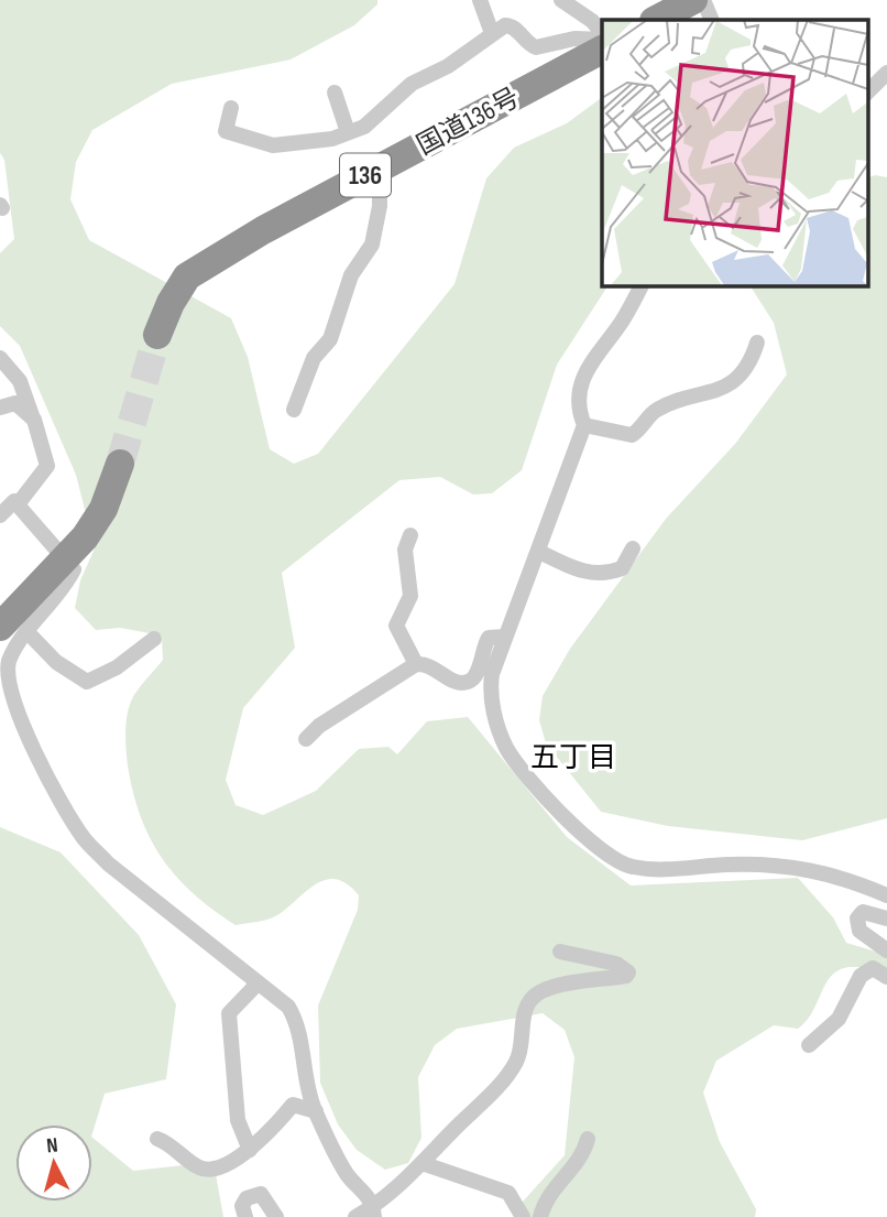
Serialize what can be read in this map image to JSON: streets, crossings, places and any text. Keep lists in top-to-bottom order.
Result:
{
  "streets": {
    "highway": ["国道136号", "136"]
  },
  "districts": ["五丁目"],
  "north": "top"
}
